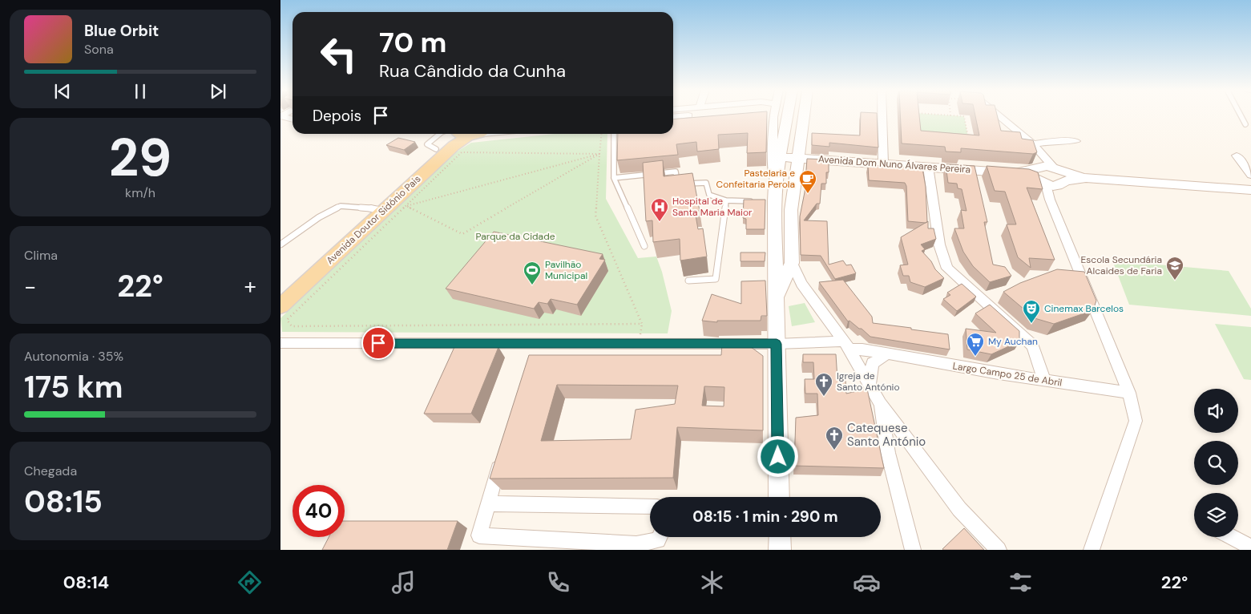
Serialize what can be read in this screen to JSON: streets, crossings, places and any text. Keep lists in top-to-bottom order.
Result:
{
  "streets": {
    "main road": ["Avenida Dom Nuno Álvares Pereira", "Avenida Doutor Sidónio Pais"],
    "street": ["Largo Campo 25 de Abril"]
  },
  "parks": ["Parque da Cidade"],
  "places": {
    "cafe": ["Pastelaria e Confeitaria Perola"],
    "hospital": ["Hospital de Santa Maria Maior"],
    "school or university": ["Escola Secundária Alcaides de Faria"],
    "sports": ["Pavilhão Municipal"],
    "theatre": ["Cinemax Barcelos"],
    "supermarket": ["My Auchan"],
    "church": ["Igreja de Santo António", "Catequese Santo António"]
  },
  "page": {
    "turn": ["70 m", "Rua Cândido da Cunha"],
    "song": ["Blue Orbit", "Sona"],
    "then": "Depois",
    "tile": [
      ["29", "km/h"],
      "Clima",
      ["Autonomia · 35%", "175 km"],
      ["Chegada", "08:15"]
    ],
    "heat": ["−", "22°", "+"],
    "limit": "40",
    "trip": "08:15 · 1 min · 290 m",
    "tabs": ["08:14", "22°"]
  }
}
